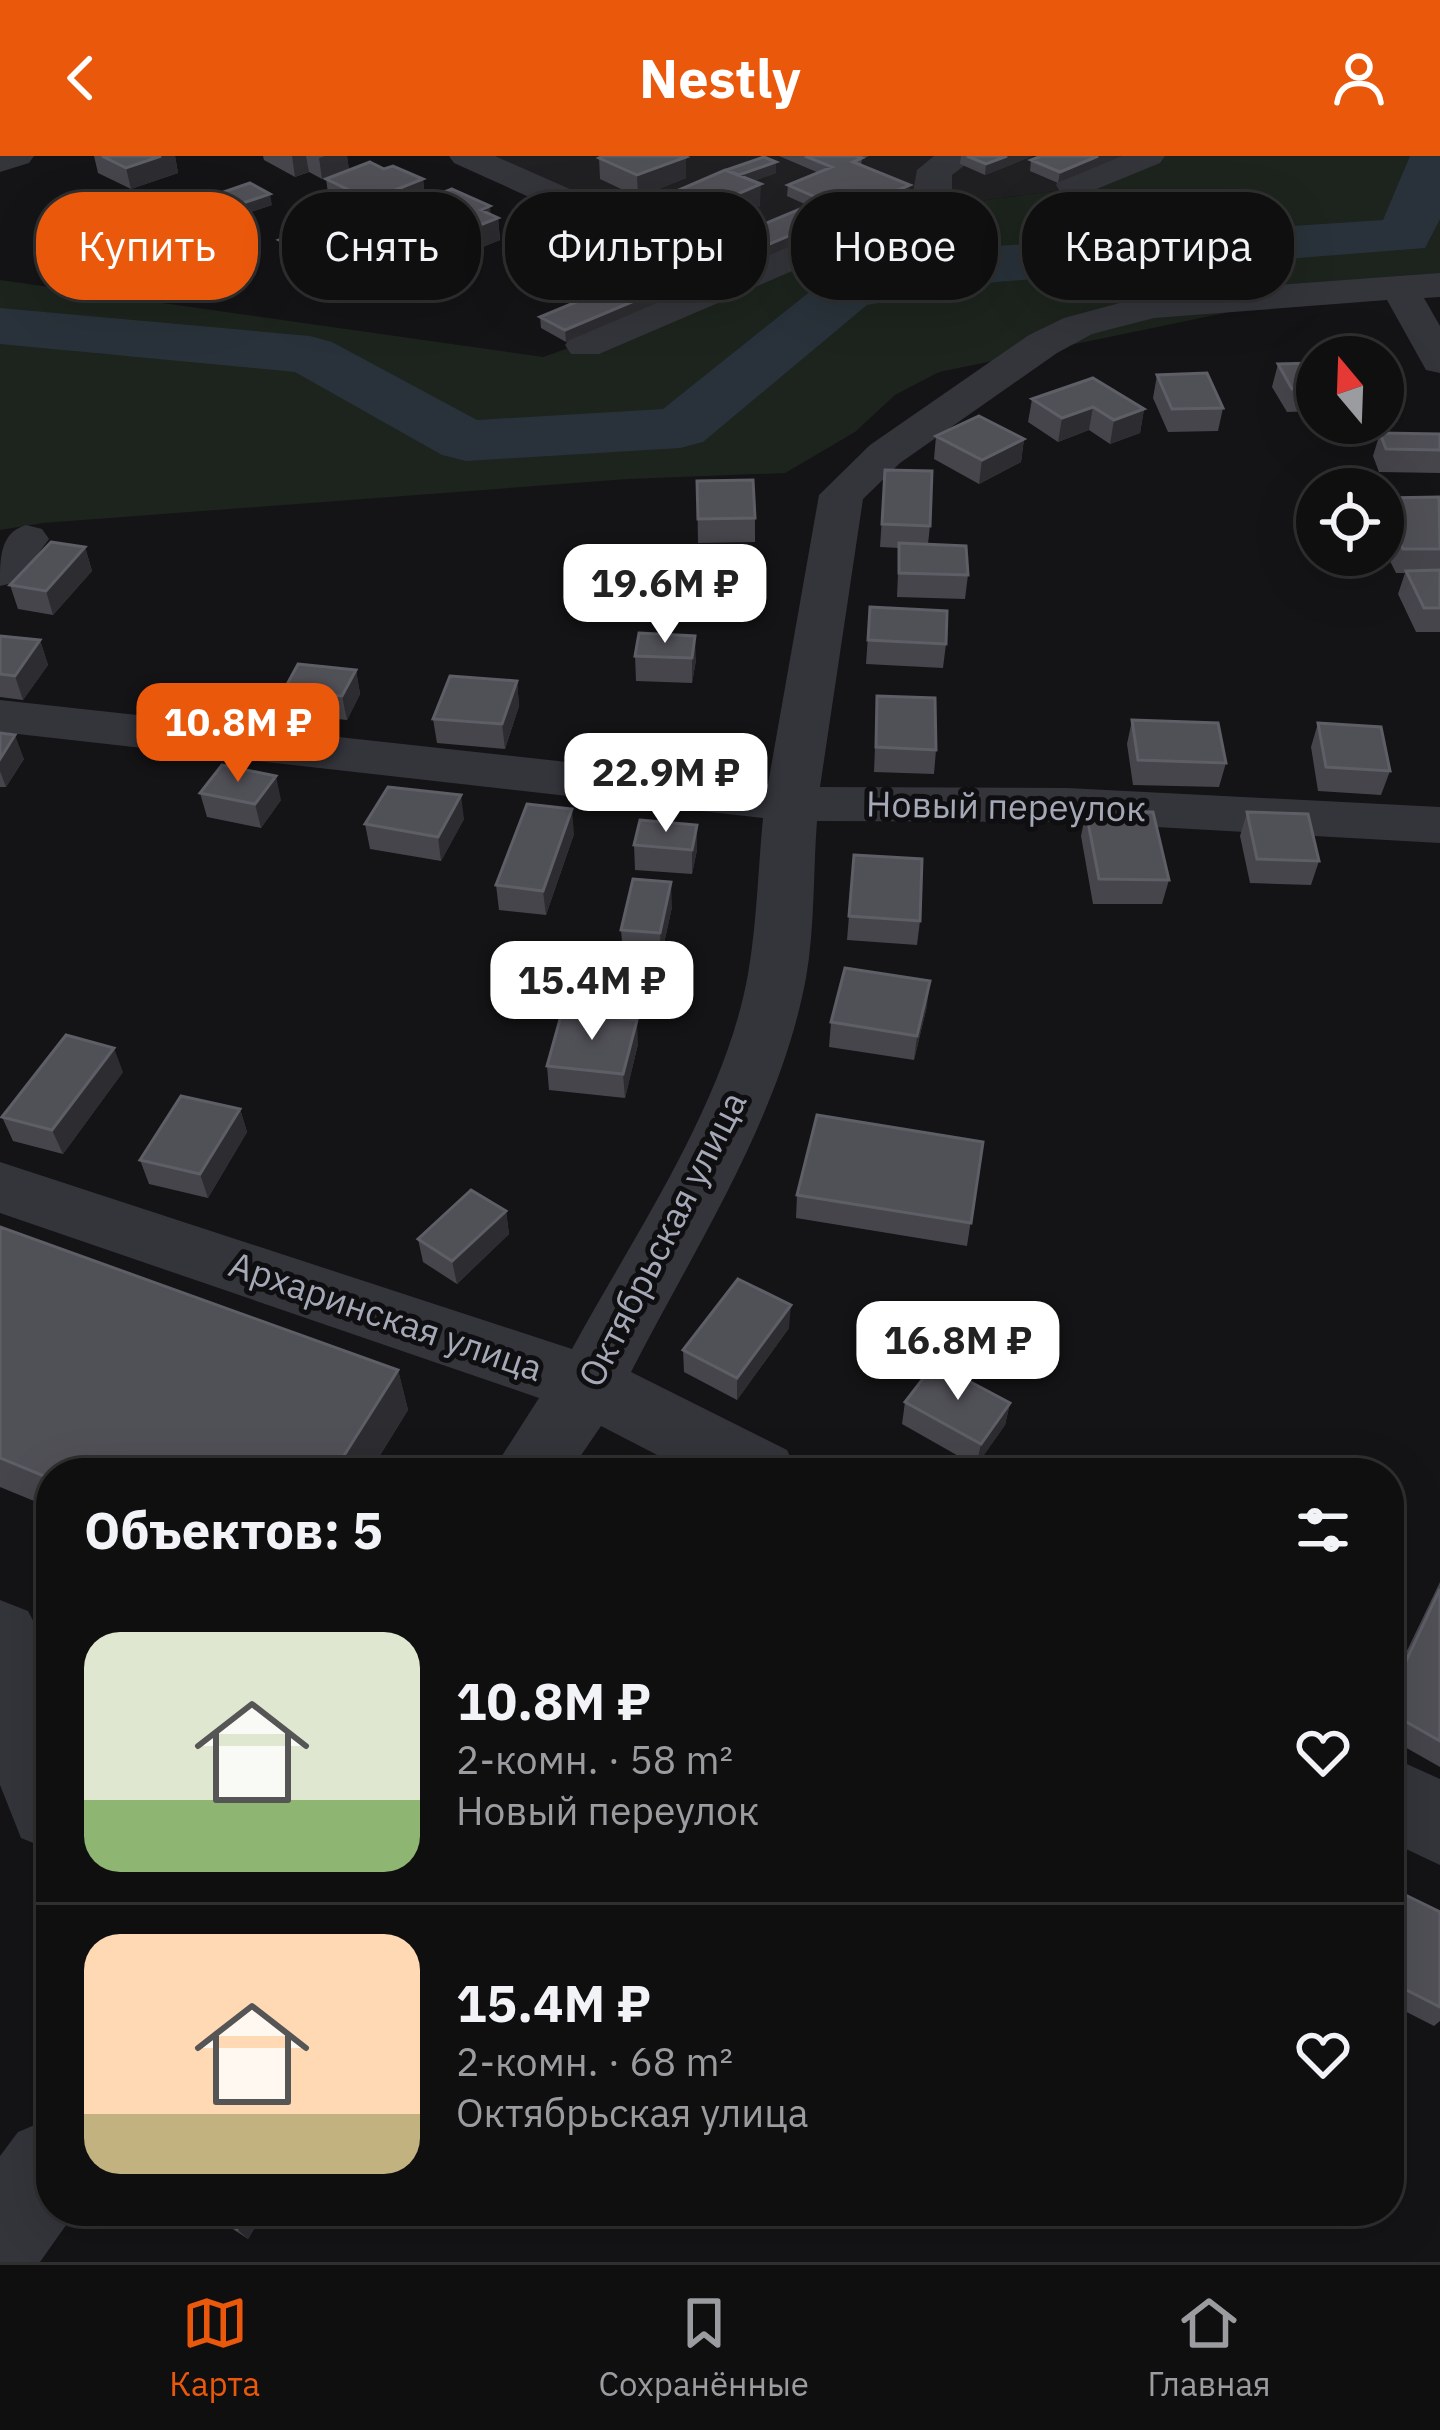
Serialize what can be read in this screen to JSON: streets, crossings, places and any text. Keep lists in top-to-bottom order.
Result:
{
  "streets": {
    "street": ["Новый переулок", "Октябрьская улица", "Архаринская улица"]
  },
  "crossings": [
    ["Новый переулок", "Октябрьская улица"],
    ["Октябрьская улица", "Архаринская улица"]
  ],
  "north": "top",
  "page": {
    "header": "Nestly",
    "chip": [
      "Купить",
      "Снять",
      "Фильтры",
      "Новое",
      "Квартира"
    ],
    "price": [
      "19.6M ₽",
      "10.8M ₽",
      "22.9M ₽",
      "15.4M ₽",
      "16.8M ₽"
    ],
    "heading": "Объектов: 5",
    "list": [
      {
        "name": "10.8M ₽",
        "note": "2-комн. · 58 m² · Новый переулок"
      },
      {
        "name": "15.4M ₽",
        "note": "2-комн. · 68 m² · Октябрьская улица"
      }
    ],
    "tabs": ["Карта", "Сохранённые", "Главная"]
  }
}
